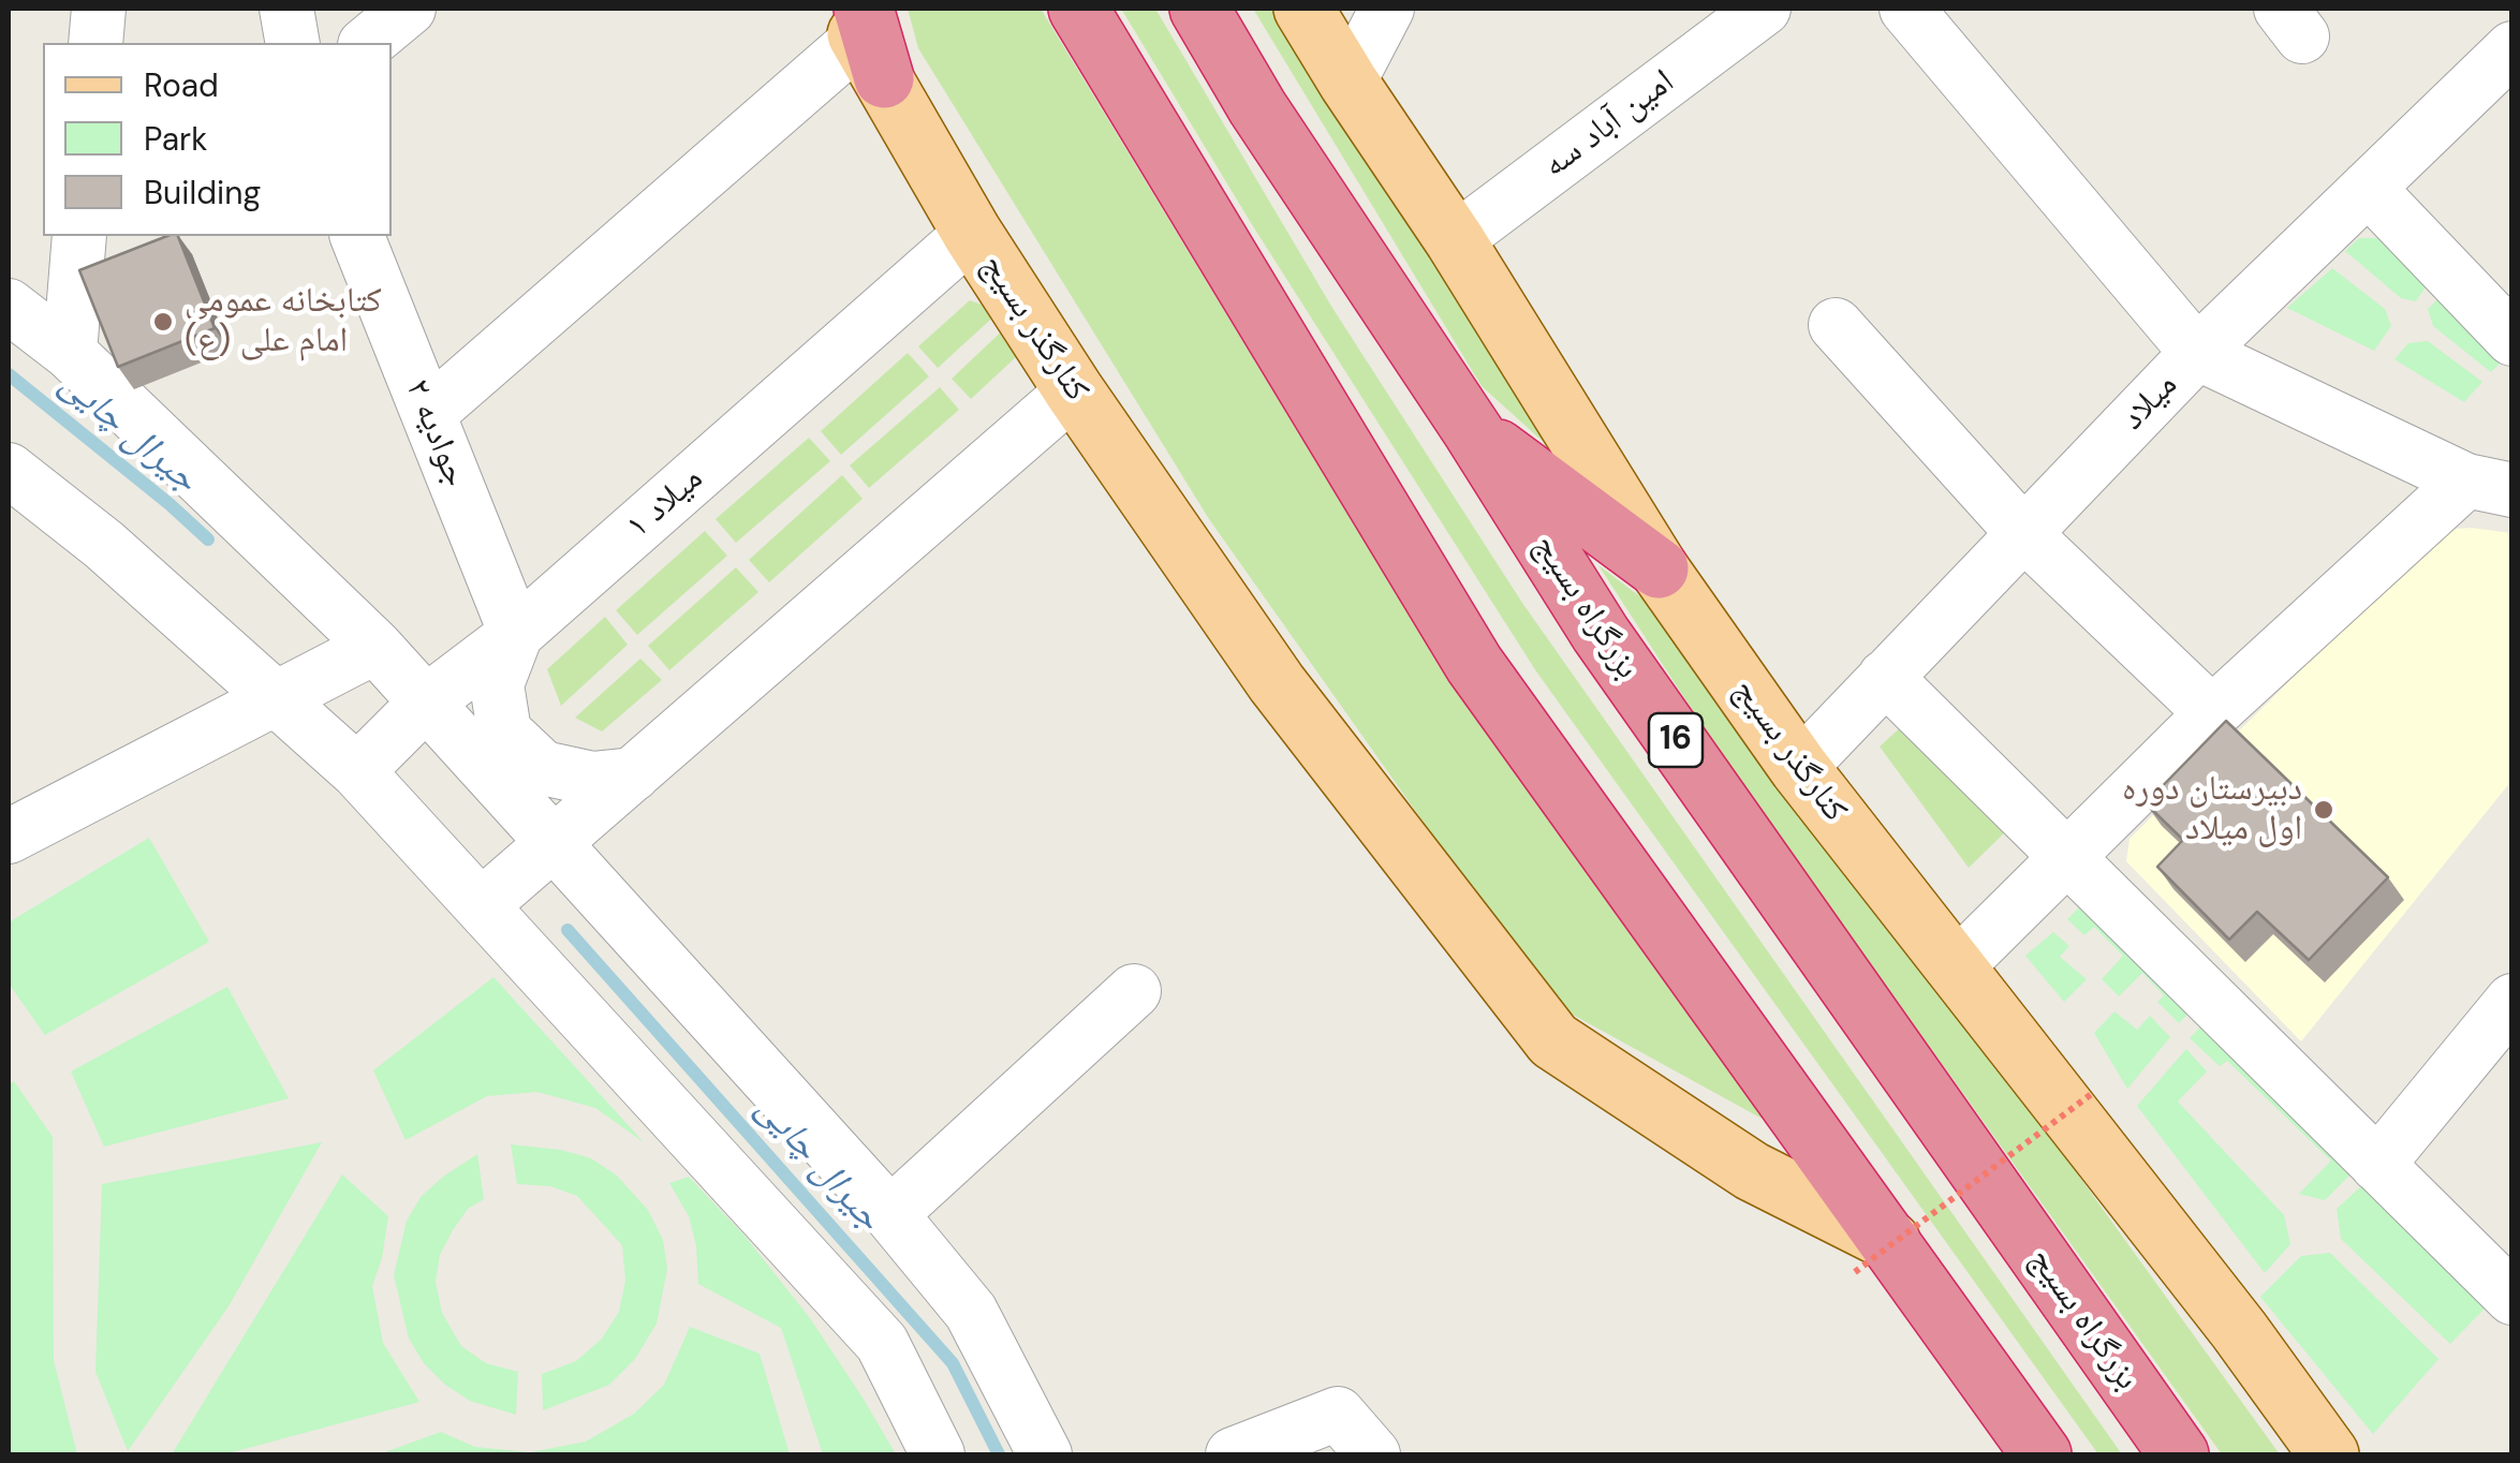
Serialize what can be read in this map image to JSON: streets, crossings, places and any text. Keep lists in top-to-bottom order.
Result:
{
  "streets": {
    "highway": ["بزرگراه بسیج", "16"],
    "main road": ["کنارگذر بسیج"],
    "street": [
      "امین آباد سه",
      "میلاد",
      "جوادیه ۲",
      "میلاد ۱"
    ]
  },
  "crossings": [
    ["امین آباد سه", "کنارگذر بسیج"],
    ["کنارگذر بسیج", "میلاد"],
    ["کنارگذر بسیج", "میلاد ۱"],
    ["جوادیه ۲", "میلاد ۱"]
  ],
  "water": ["جیرال چایی"],
  "places": ["کتابخانه عمومی امام علی (ع)", "دبیرستان دوره اول میلاد"],
  "legend": ["Road", "Park", "Building"]
}
